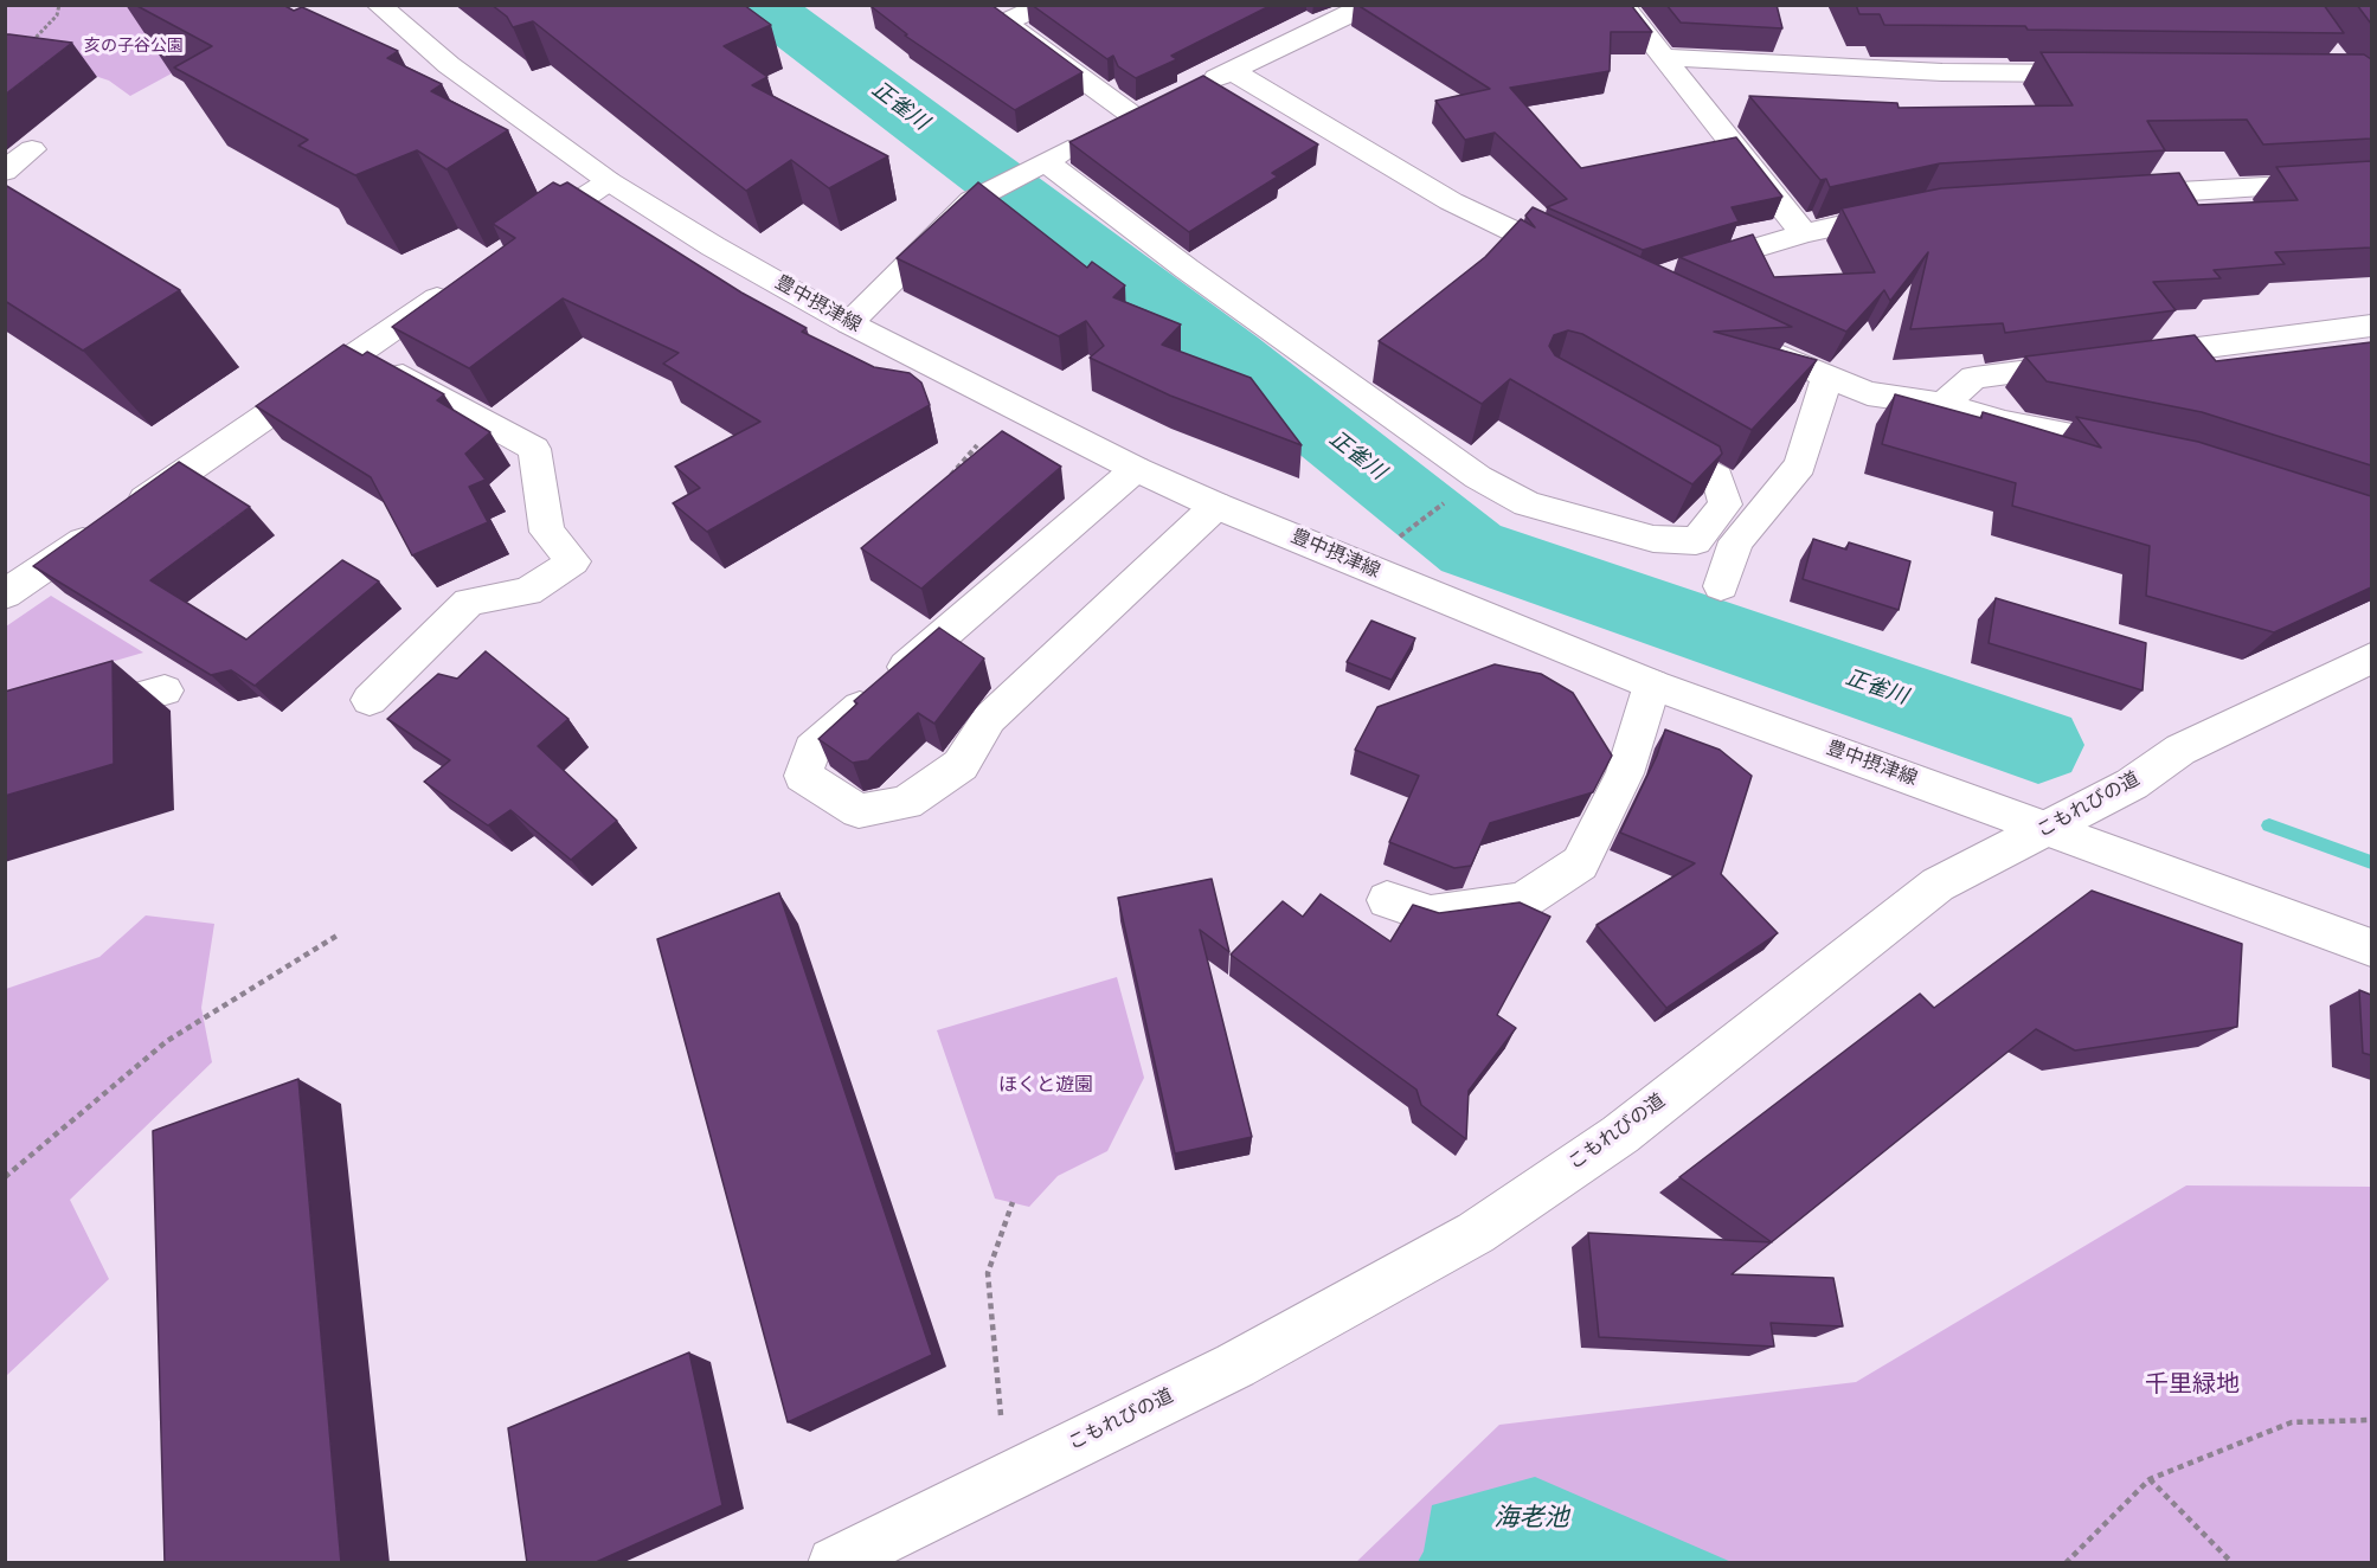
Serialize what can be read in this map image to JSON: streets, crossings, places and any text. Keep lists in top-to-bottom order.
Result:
{
  "streets": {
    "street": ["豊中摂津線", "こもれびの道"]
  },
  "crossings": [
    ["豊中摂津線", "こもれびの道"]
  ],
  "water": ["正雀川", "海老池"],
  "parks": ["亥の子谷公園", "ほくと遊園", "千里緑地"]
}
